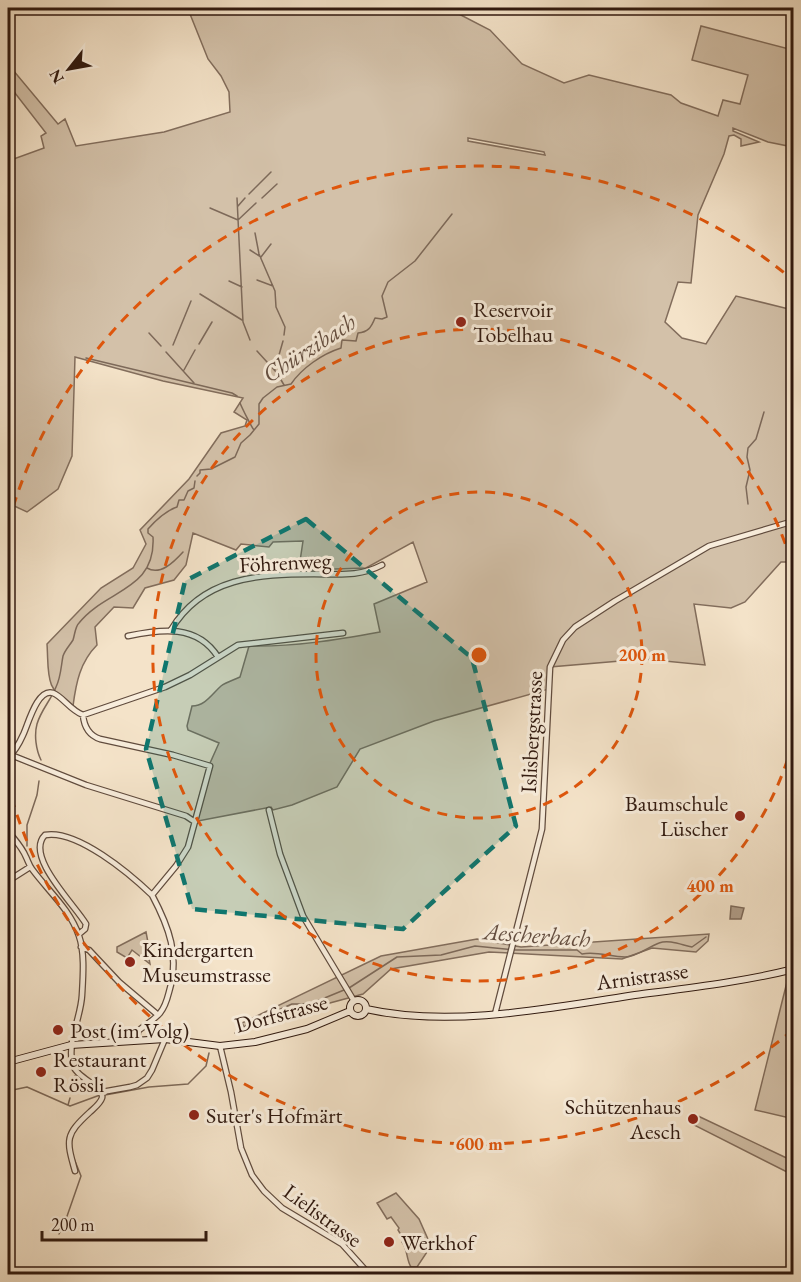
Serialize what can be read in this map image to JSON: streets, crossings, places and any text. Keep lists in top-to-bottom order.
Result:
{
  "streets": {
    "street": [
      "Föhrenweg",
      "Islisbergstrasse",
      "Arnistrasse",
      "Dorfstrasse",
      "Lielistrasse"
    ]
  },
  "crossings": [
    ["Islisbergstrasse", "Arnistrasse"],
    ["Dorfstrasse", "Lielistrasse"]
  ],
  "water": ["Chürzibach", "Aescherbach"],
  "places": [
    "Reservoir Tobelhau",
    "Baumschule Lüscher",
    "Kindergarten Museumstrasse",
    "Post (im Volg)",
    "Restaurant Rössli",
    "Suter's Hofmärt",
    "Schützenhaus Aesch",
    "Werkhof"
  ],
  "scale_bar": "200 m",
  "north": "bottom left",
  "rings": ["200 m", "400 m", "600 m"]
}
